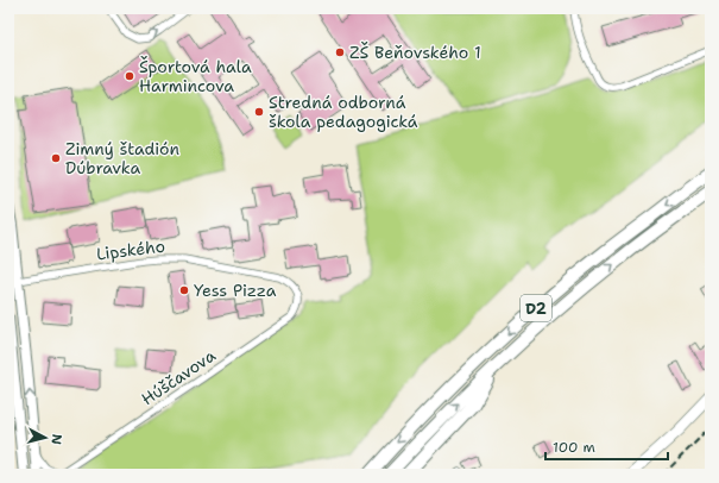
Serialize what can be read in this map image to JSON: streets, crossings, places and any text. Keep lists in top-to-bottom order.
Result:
{
  "streets": {
    "highway": ["D2"],
    "street": ["Lipského", "Húščavova"]
  },
  "crossings": [
    ["Lipského", "Húščavova"]
  ],
  "places": [
    "ZŠ Beňovského 1",
    "Športová hala Harmincova",
    "Stredná odborná škola pedagogická",
    "Zimný štadión Dúbravka",
    "Yess Pizza"
  ],
  "scale_bar": "100 m",
  "north": "right"
}
